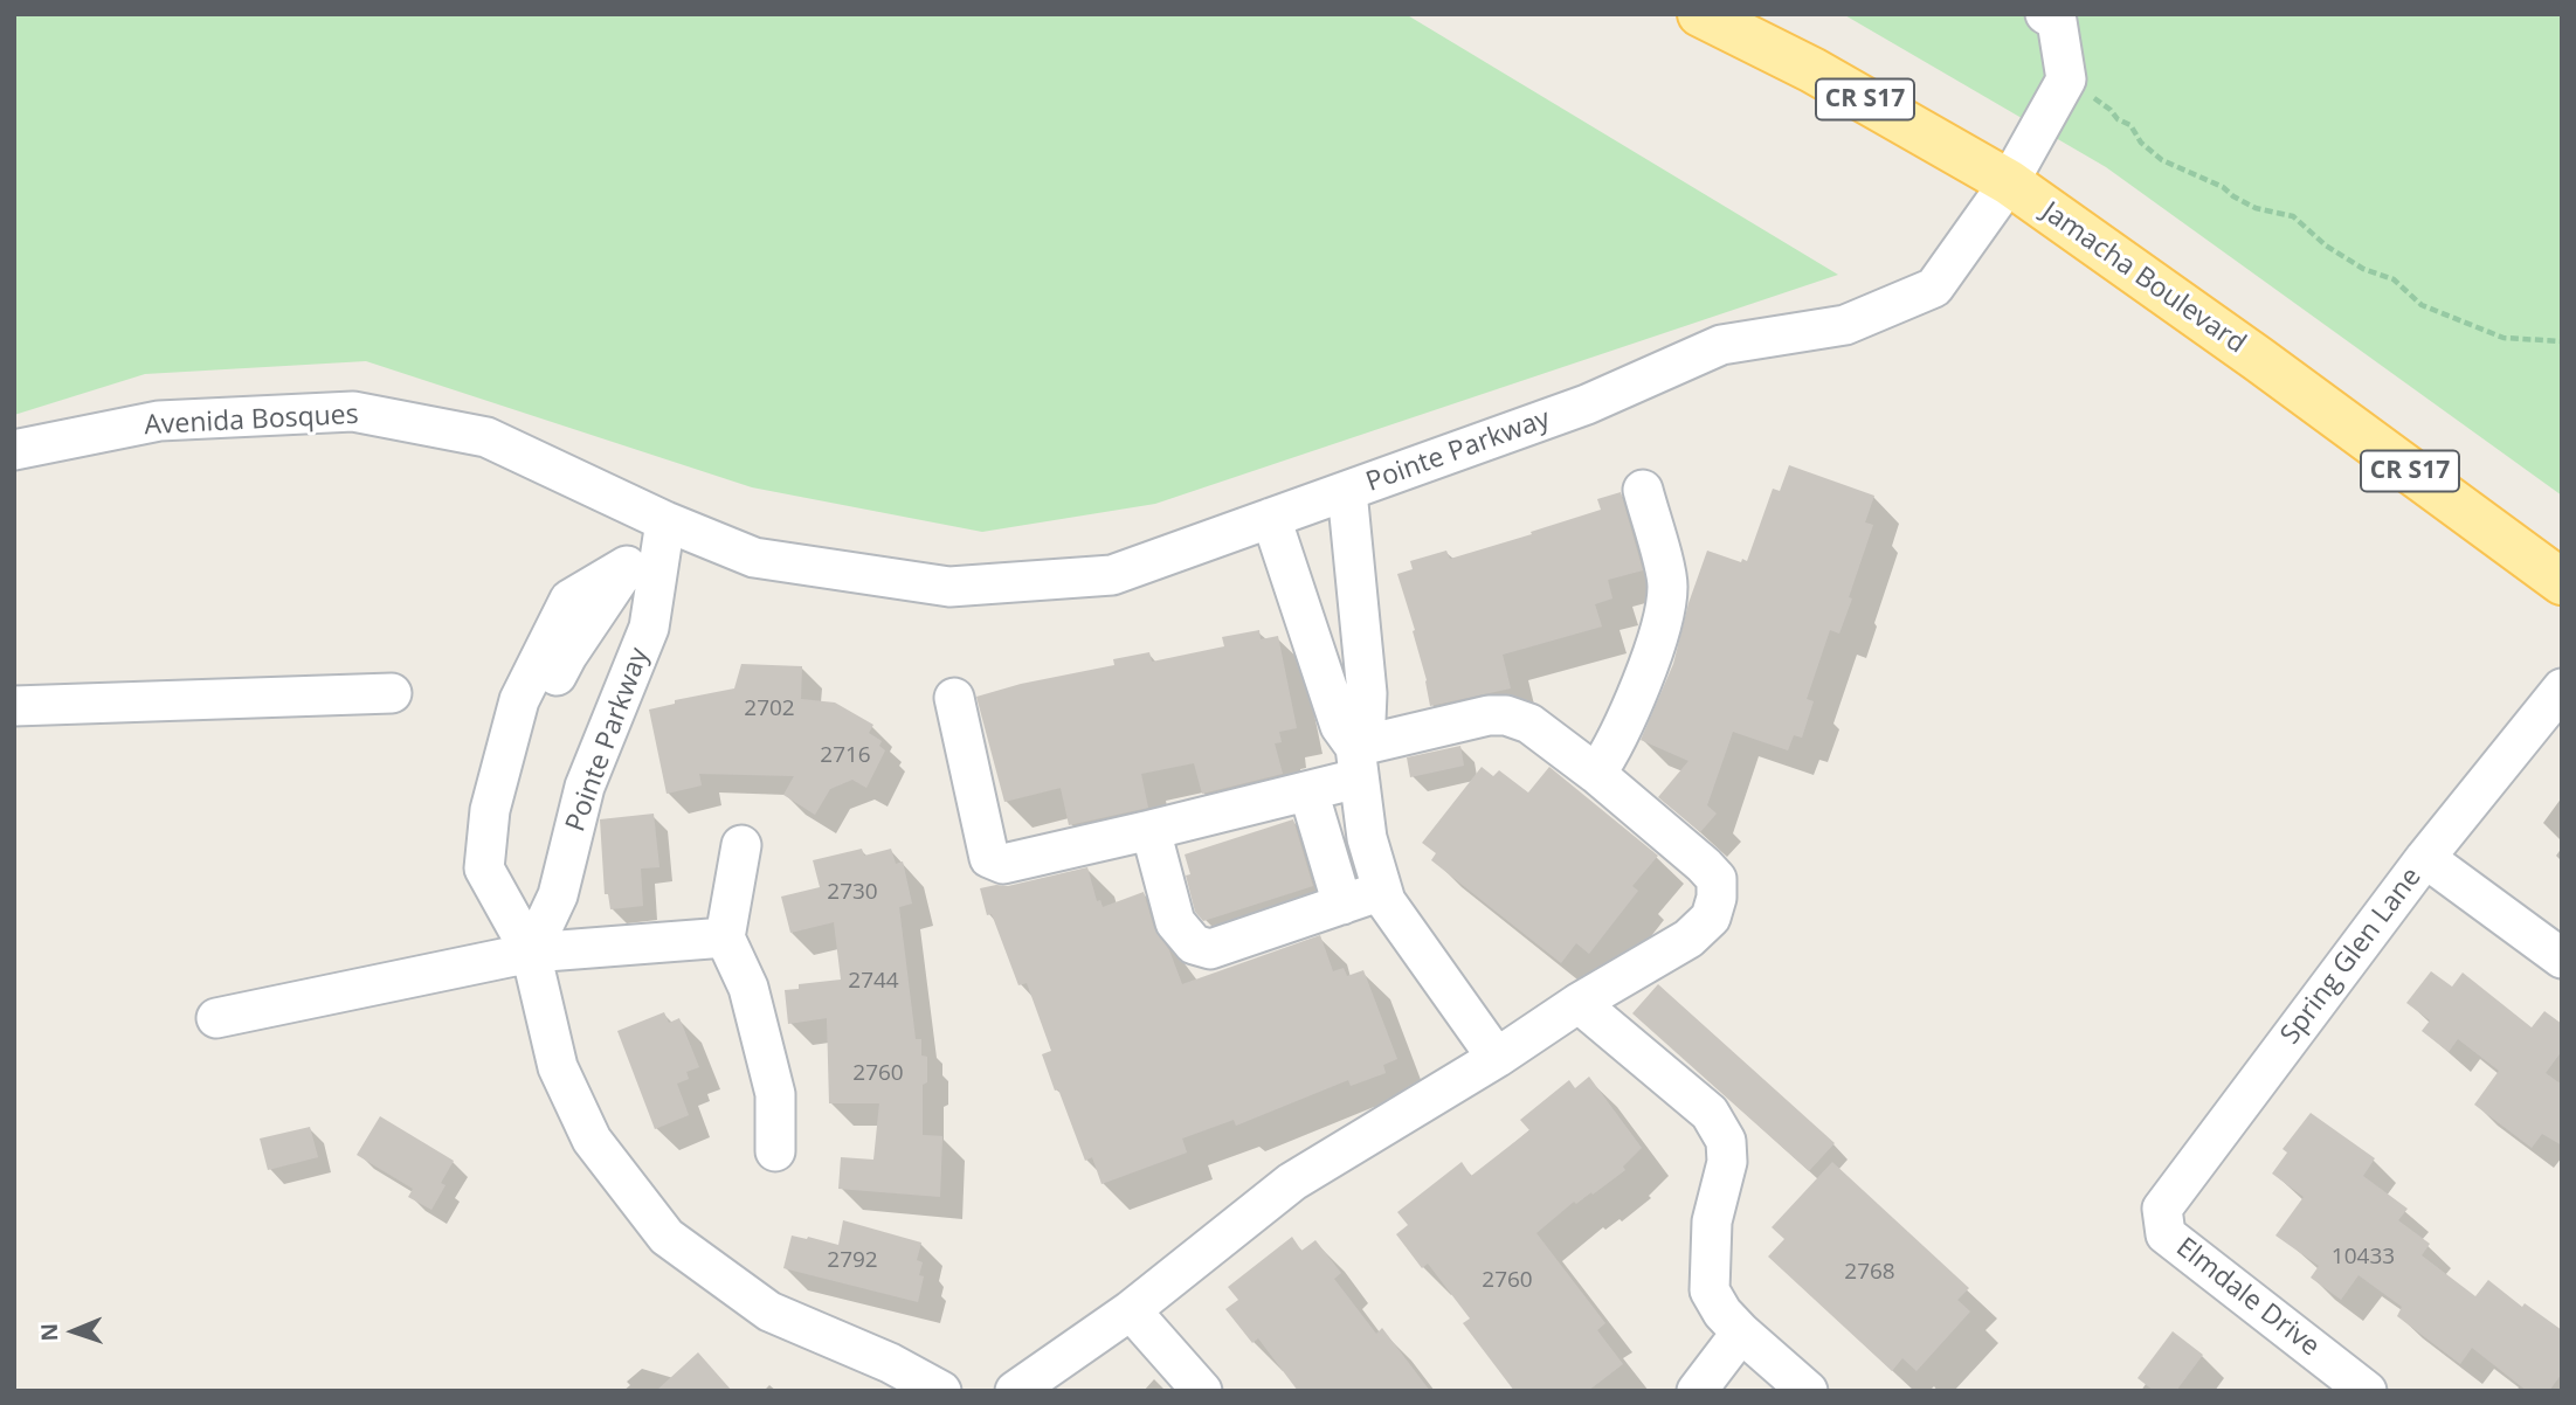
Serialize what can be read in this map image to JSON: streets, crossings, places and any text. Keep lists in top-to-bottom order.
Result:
{
  "streets": {
    "main road": ["CR S17", "Jamacha Boulevard"],
    "street": [
      "Avenida Bosques",
      "Pointe Parkway",
      "Spring Glen Lane",
      "Elmdale Drive"
    ]
  },
  "crossings": [
    ["Jamacha Boulevard", "Pointe Parkway"],
    ["Avenida Bosques", "Pointe Parkway"],
    ["Spring Glen Lane", "Elmdale Drive"]
  ],
  "house_numbers": [
    "2702",
    "2716",
    "2730",
    "2744",
    "2760",
    "10433",
    "2792",
    "2768",
    "2760"
  ],
  "north": "left"
}
